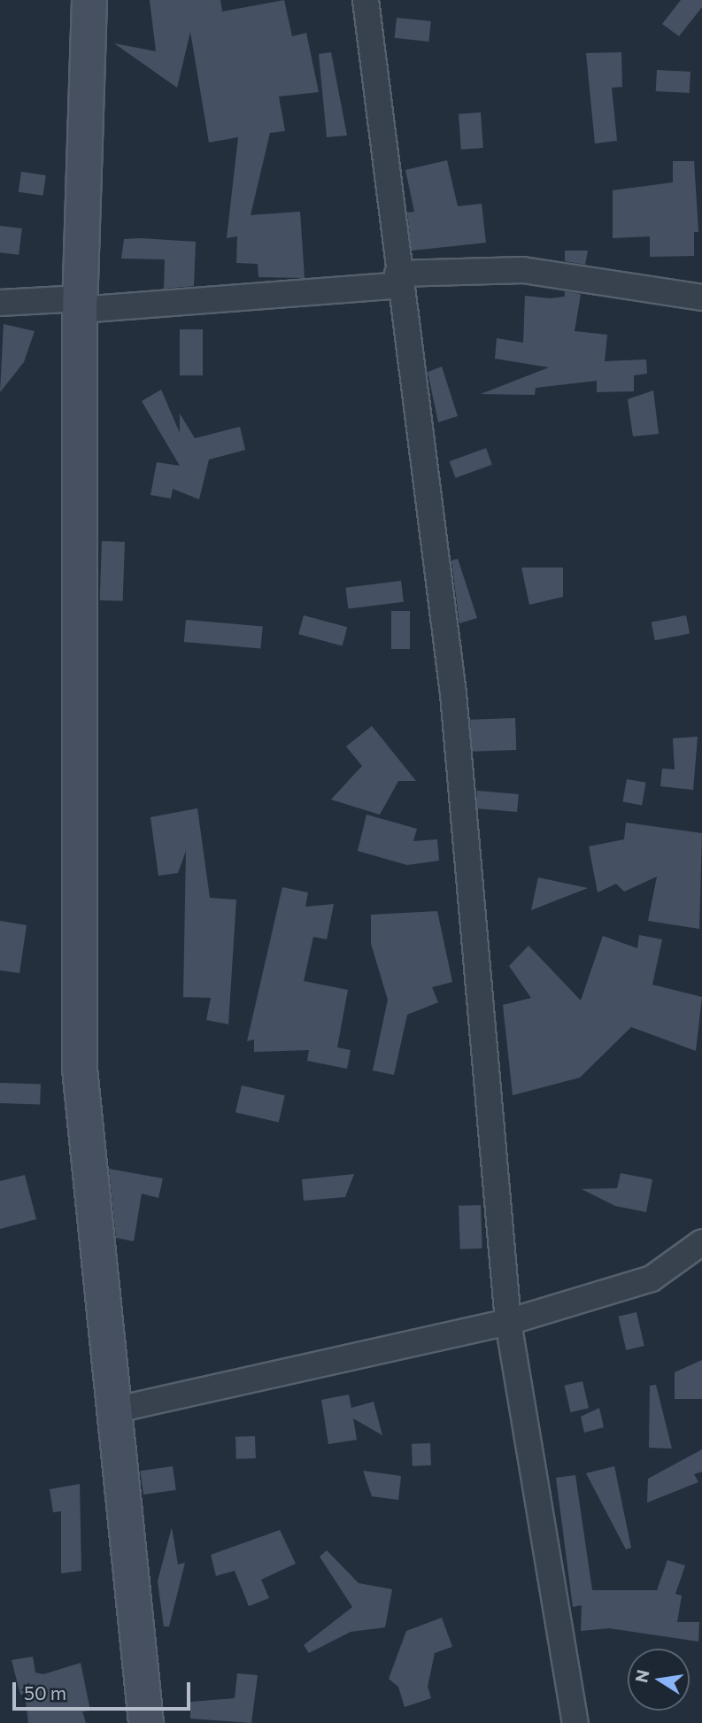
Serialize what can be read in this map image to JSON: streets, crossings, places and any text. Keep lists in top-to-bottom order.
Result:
{
  "scale_bar": "50 m",
  "north": "left"
}
